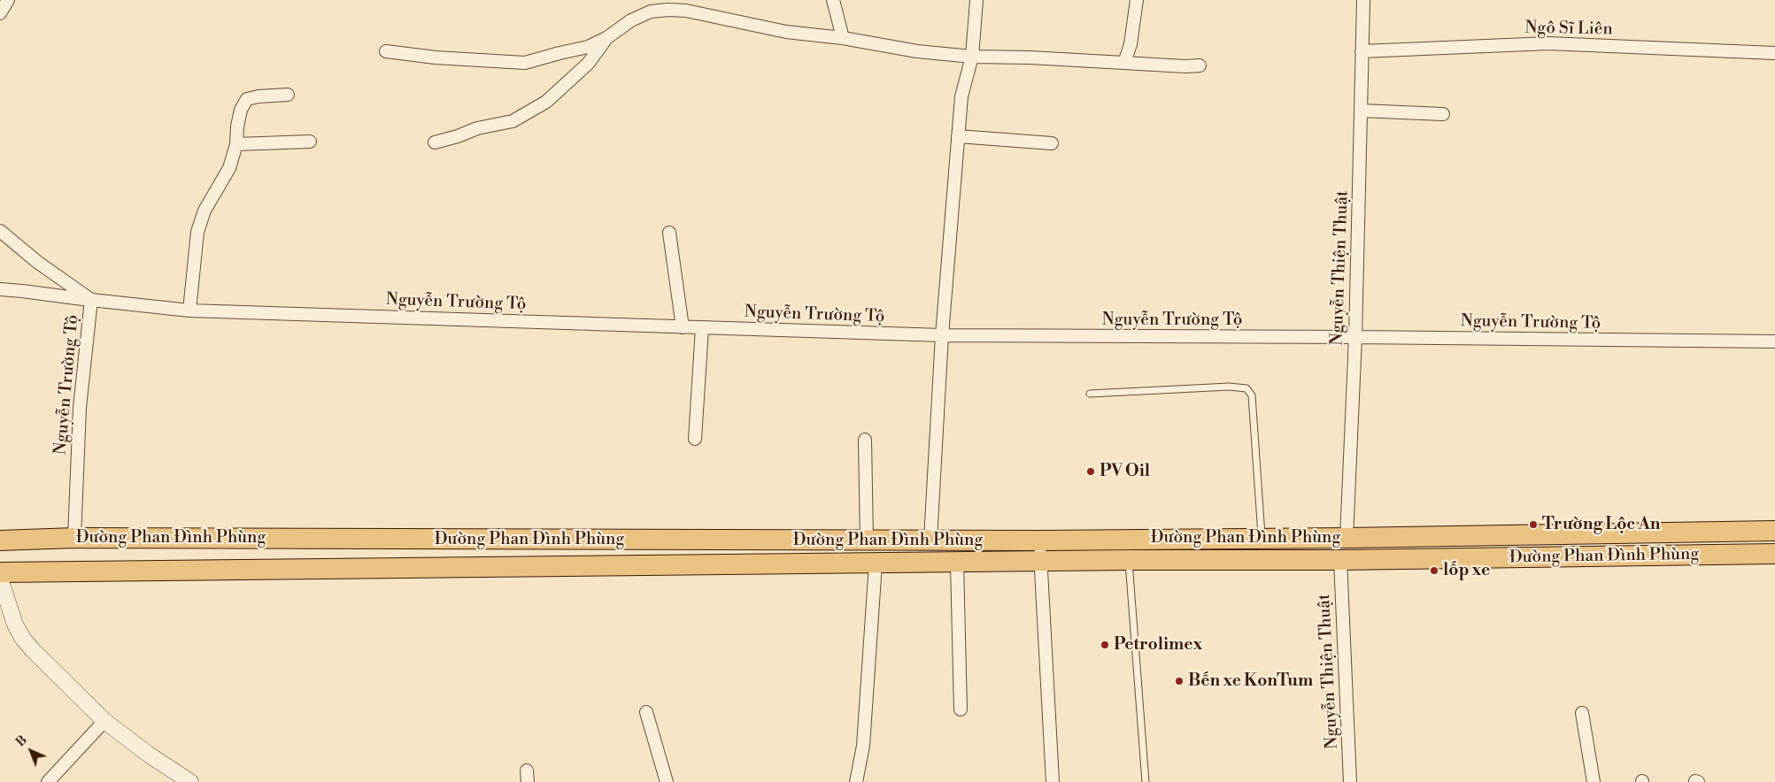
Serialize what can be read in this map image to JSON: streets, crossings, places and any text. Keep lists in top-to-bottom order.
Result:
{
  "streets": {
    "main road": ["Đường Phan Đình Phùng"],
    "street": ["Ngô Sĩ Liên", "Nguyễn Thiện Thuật", "Nguyễn Trường Tộ"]
  },
  "crossings": [
    ["Ngô Sĩ Liên", "Nguyễn Thiện Thuật"],
    ["Nguyễn Thiện Thuật", "Nguyễn Trường Tộ"],
    ["Nguyễn Thiện Thuật", "Đường Phan Đình Phùng"],
    ["Nguyễn Trường Tộ", "Đường Phan Đình Phùng"]
  ],
  "places": [
    "PV Oil",
    "Trường Lộc An",
    "lốp xe",
    "Petrolimex",
    "Bến xe KonTum"
  ],
  "north": "top left"
}
